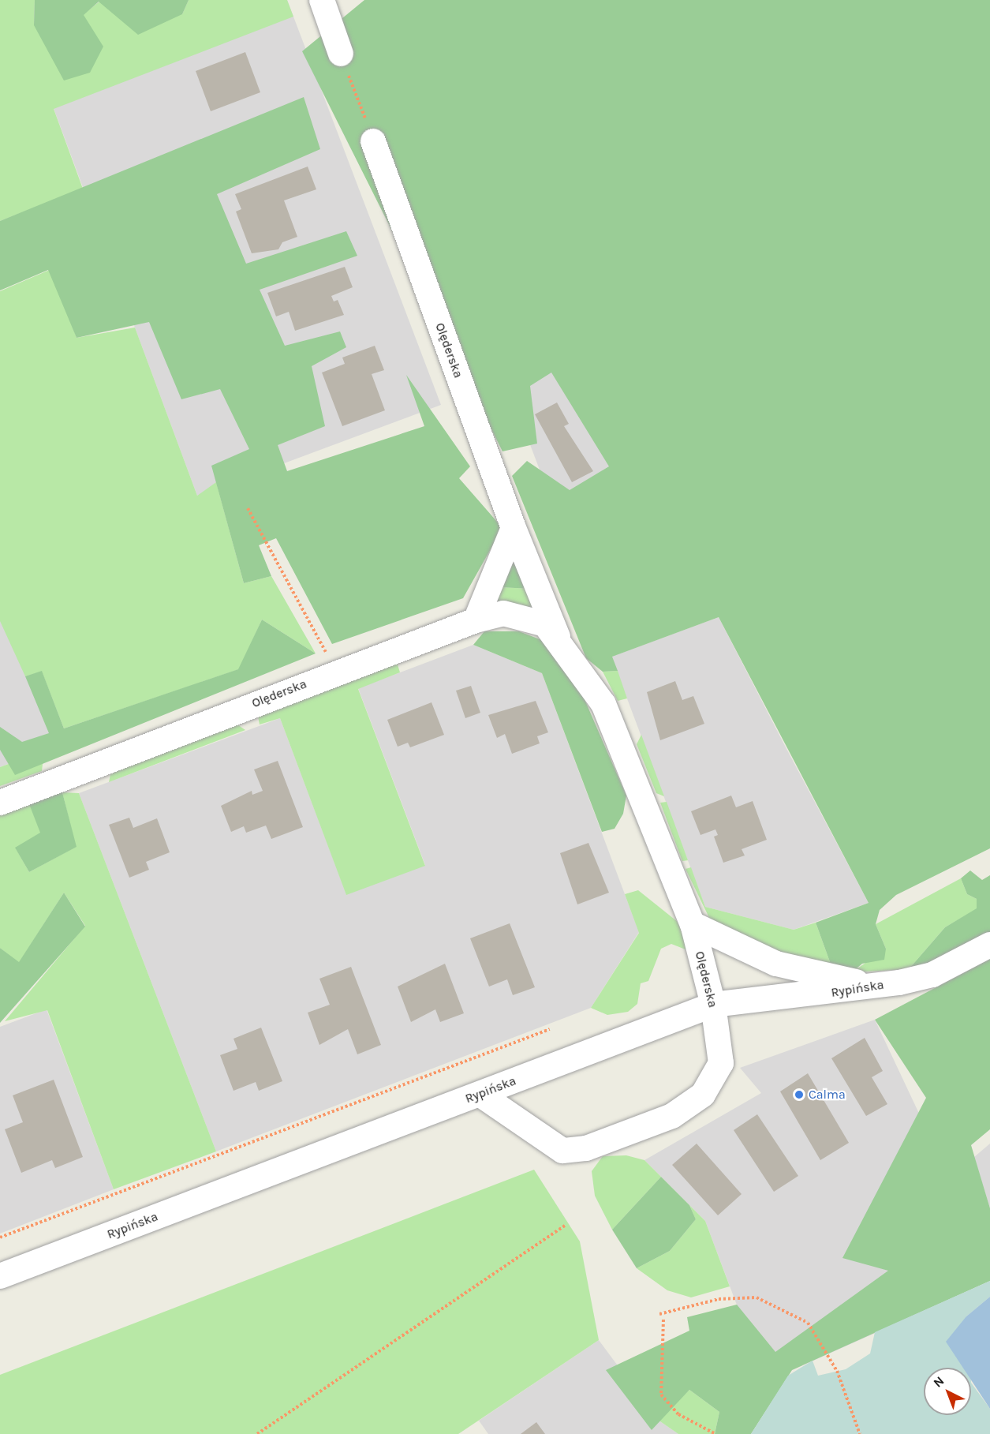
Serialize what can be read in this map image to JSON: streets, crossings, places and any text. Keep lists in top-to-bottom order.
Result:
{
  "streets": {
    "street": ["Olęderska", "Rypińska"]
  },
  "crossings": [
    ["Olęderska", "Rypińska"]
  ],
  "places": ["Calma"],
  "north": "top left"
}
